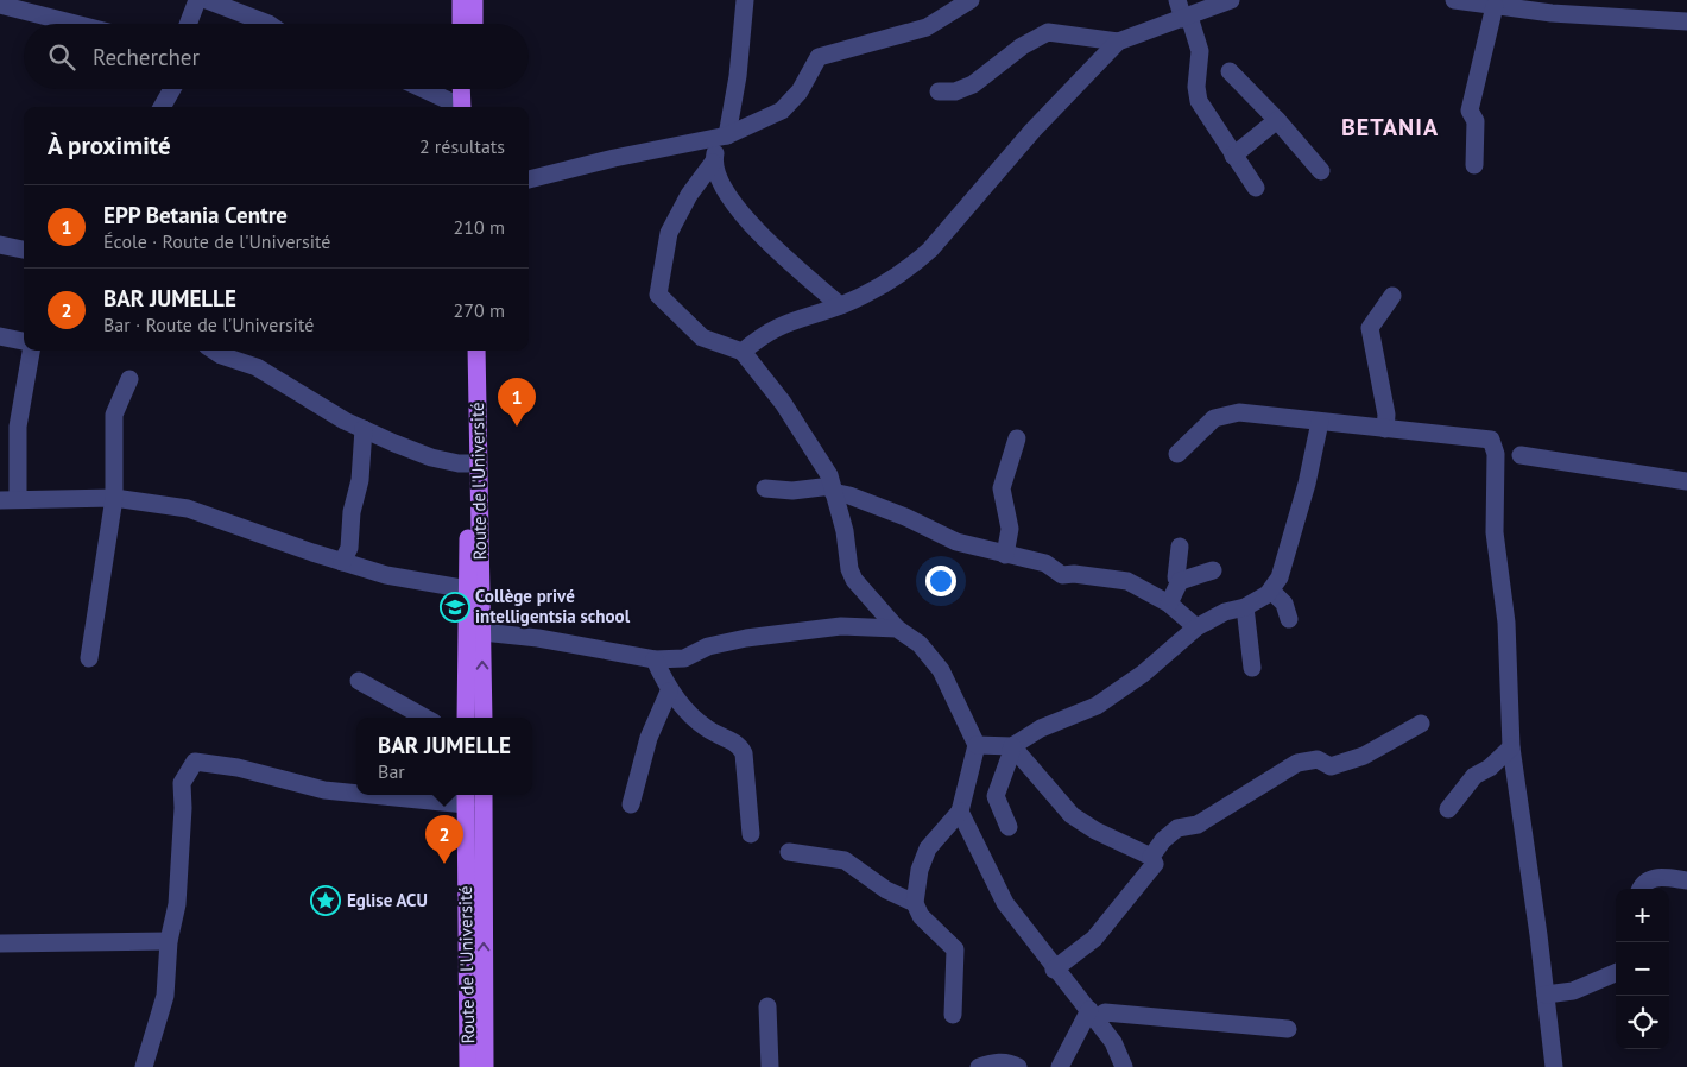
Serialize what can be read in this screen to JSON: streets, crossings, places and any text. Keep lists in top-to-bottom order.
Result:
{
  "streets": {
    "main road": ["Route de l'Université"]
  },
  "districts": ["BETANIA"],
  "places": {
    "school or university": ["Collège privé intelligentsia school"],
    "place": ["Eglise ACU"]
  },
  "page": {
    "search": "Rechercher",
    "heading": ["À proximité", "2 résultats"],
    "list": [
      {
        "mark": "1",
        "name": "EPP Betania Centre",
        "note": "École · Route de l'Université",
        "value": "210 m"
      },
      {
        "mark": "2",
        "name": "BAR JUMELLE",
        "note": "Bar · Route de l'Université",
        "value": "270 m"
      }
    ],
    "pins": ["1", "2"],
    "popup": ["BAR JUMELLE", "Bar"],
    "map_buttons": ["+", "−"]
  }
}
